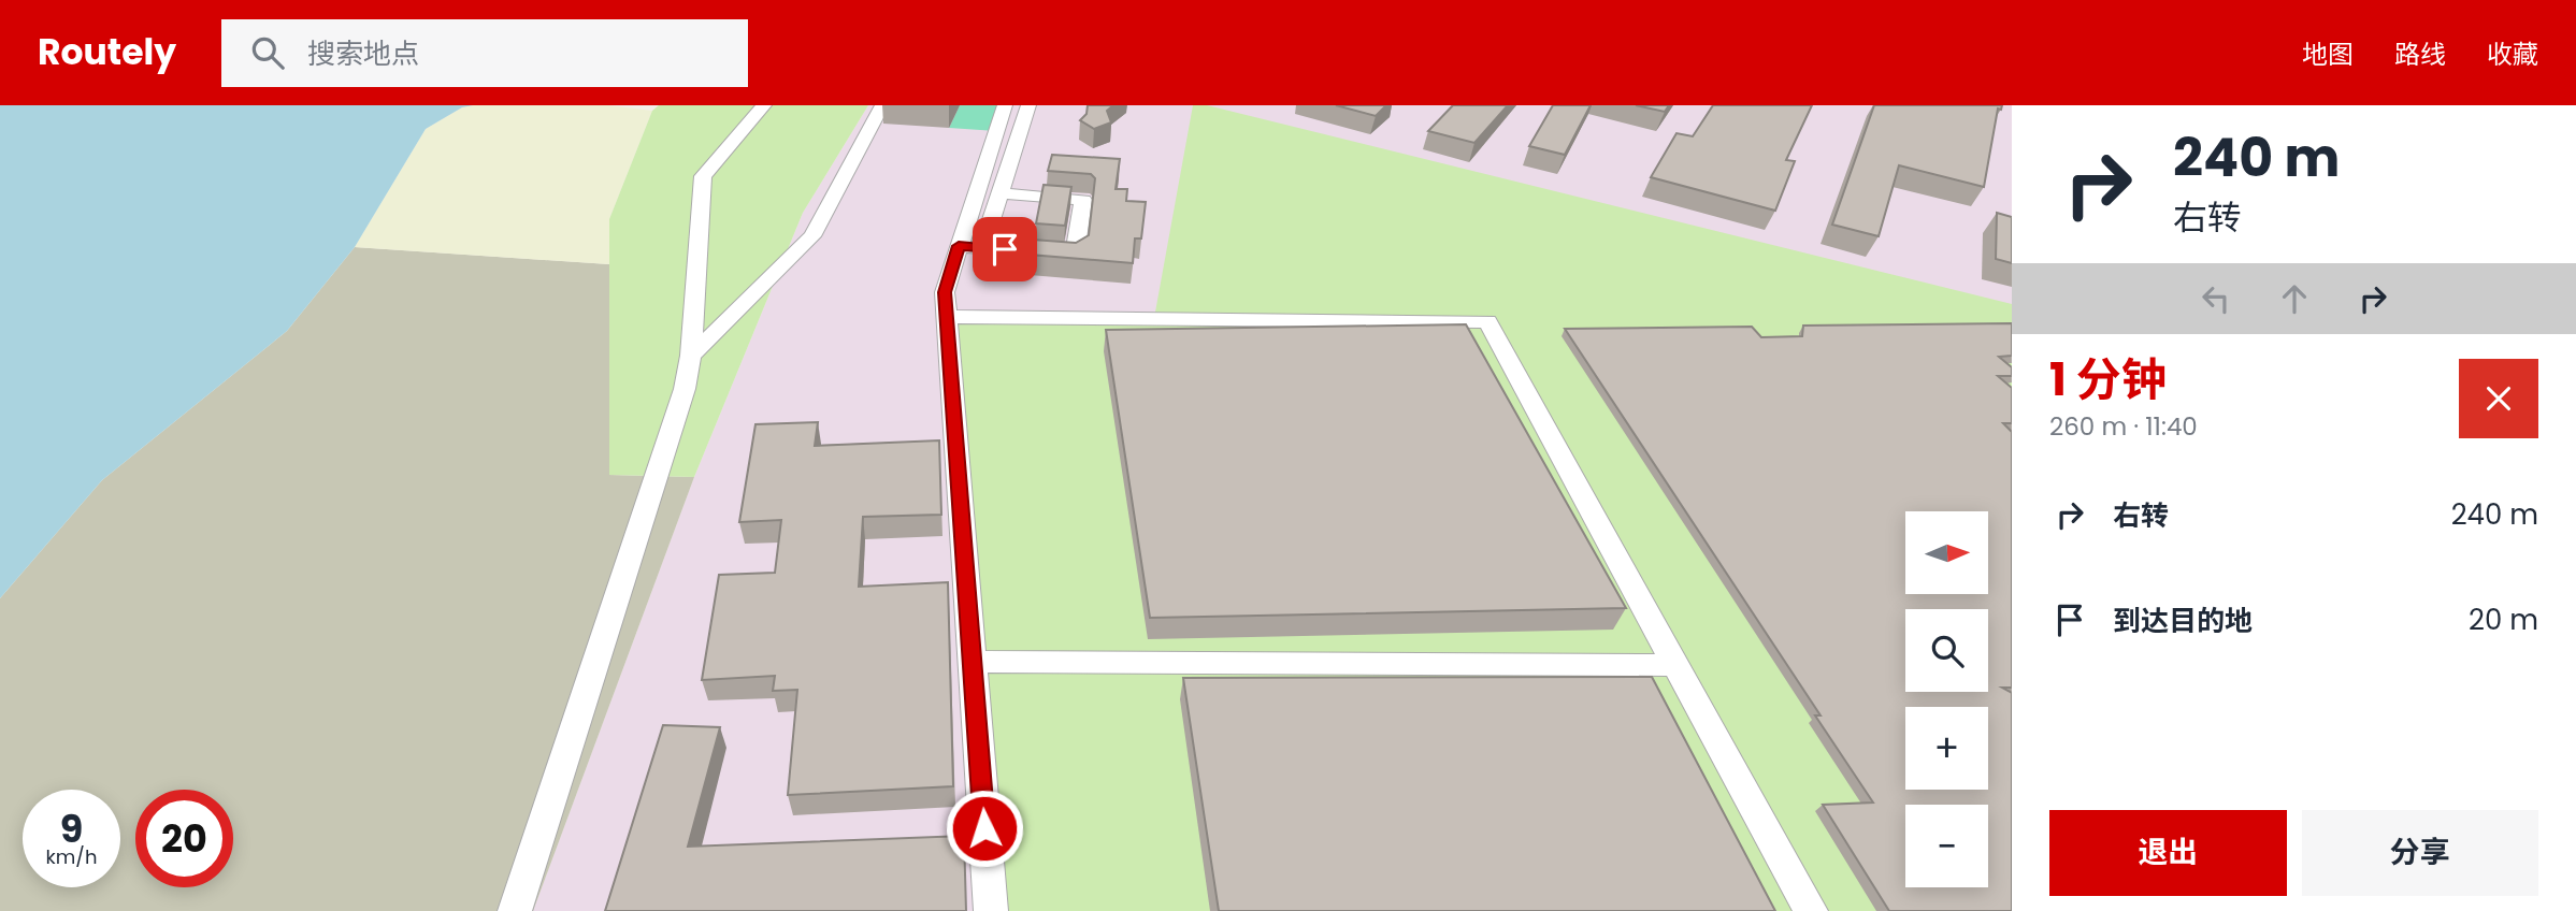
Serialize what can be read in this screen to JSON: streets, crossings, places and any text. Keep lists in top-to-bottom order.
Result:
{
  "north": "right",
  "page": {
    "header": "Routely",
    "search": "搜索地点",
    "nav": ["地图", "路线", "收藏"],
    "turn": ["240 m", "右转"],
    "heading": ["1 分钟", "260 m · 11:40"],
    "list": [
      {
        "name": "右转",
        "value": "240 m"
      },
      {
        "name": "到达目的地",
        "value": "20 m"
      }
    ],
    "map_buttons": ["+", "−"],
    "speed": "9 km/h",
    "limit": "20",
    "buttons": ["退出", "分享"]
  }
}
